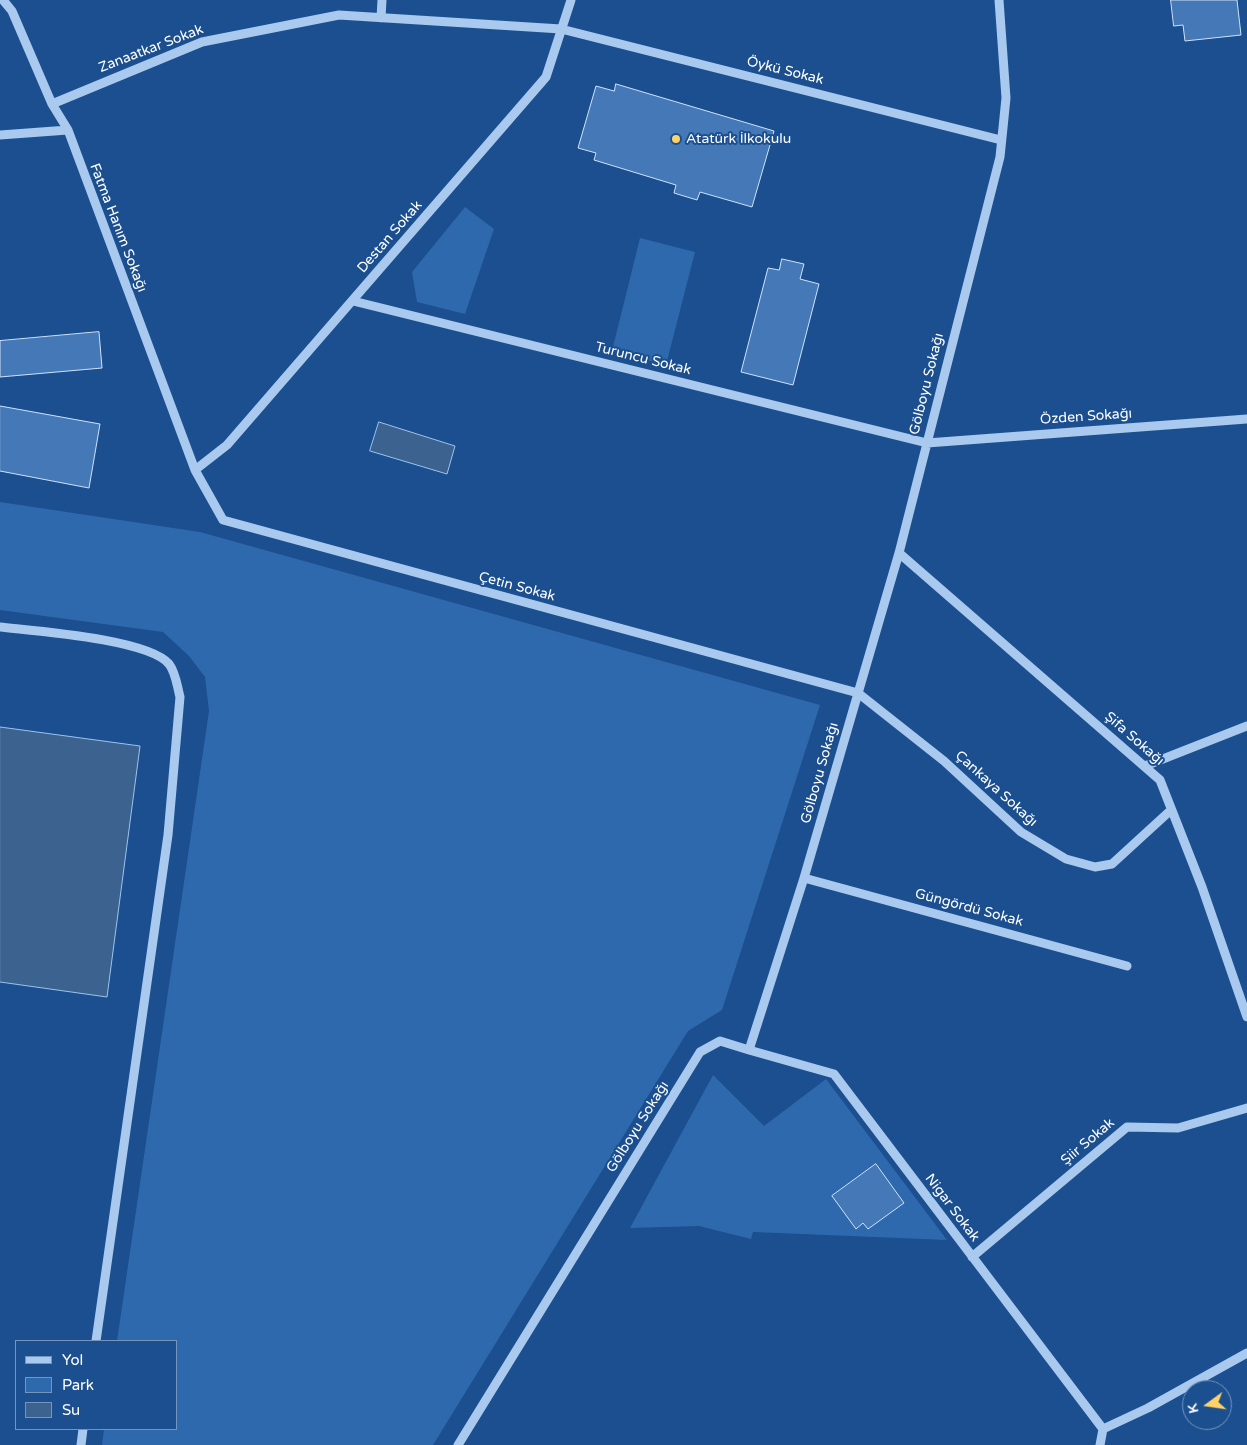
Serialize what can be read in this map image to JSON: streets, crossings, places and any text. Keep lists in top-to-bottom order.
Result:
{
  "streets": {
    "street": [
      "Zanaatkar Sokak",
      "Öykü Sokak",
      "Fatma Hanım Sokağı",
      "Destan Sokak",
      "Turuncu Sokak",
      "Gölboyu Sokağı",
      "Özden Sokağı",
      "Çetin Sokak",
      "Şifa Sokağı",
      "Çankaya Sokağı",
      "Güngördü Sokak",
      "Şiir Sokak",
      "Nigar Sokak"
    ]
  },
  "crossings": [
    ["Zanaatkar Sokak", "Öykü Sokak"],
    ["Zanaatkar Sokak", "Fatma Hanım Sokağı"],
    ["Zanaatkar Sokak", "Destan Sokak"],
    ["Öykü Sokak", "Destan Sokak"],
    ["Öykü Sokak", "Gölboyu Sokağı"],
    ["Fatma Hanım Sokağı", "Destan Sokak"],
    ["Fatma Hanım Sokağı", "Çetin Sokak"],
    ["Destan Sokak", "Turuncu Sokak"],
    ["Destan Sokak", "Çetin Sokak"],
    ["Turuncu Sokak", "Gölboyu Sokağı"],
    ["Turuncu Sokak", "Özden Sokağı"],
    ["Gölboyu Sokağı", "Özden Sokağı"],
    ["Gölboyu Sokağı", "Çetin Sokak"],
    ["Gölboyu Sokağı", "Şifa Sokağı"],
    ["Gölboyu Sokağı", "Çankaya Sokağı"],
    ["Gölboyu Sokağı", "Güngördü Sokak"],
    ["Gölboyu Sokağı", "Nigar Sokak"],
    ["Çetin Sokak", "Çankaya Sokağı"],
    ["Şifa Sokağı", "Çankaya Sokağı"],
    ["Şiir Sokak", "Nigar Sokak"]
  ],
  "places": ["Atatürk İlkokulu"],
  "legend": ["Yol", "Park", "Su"],
  "north": "left"
}
